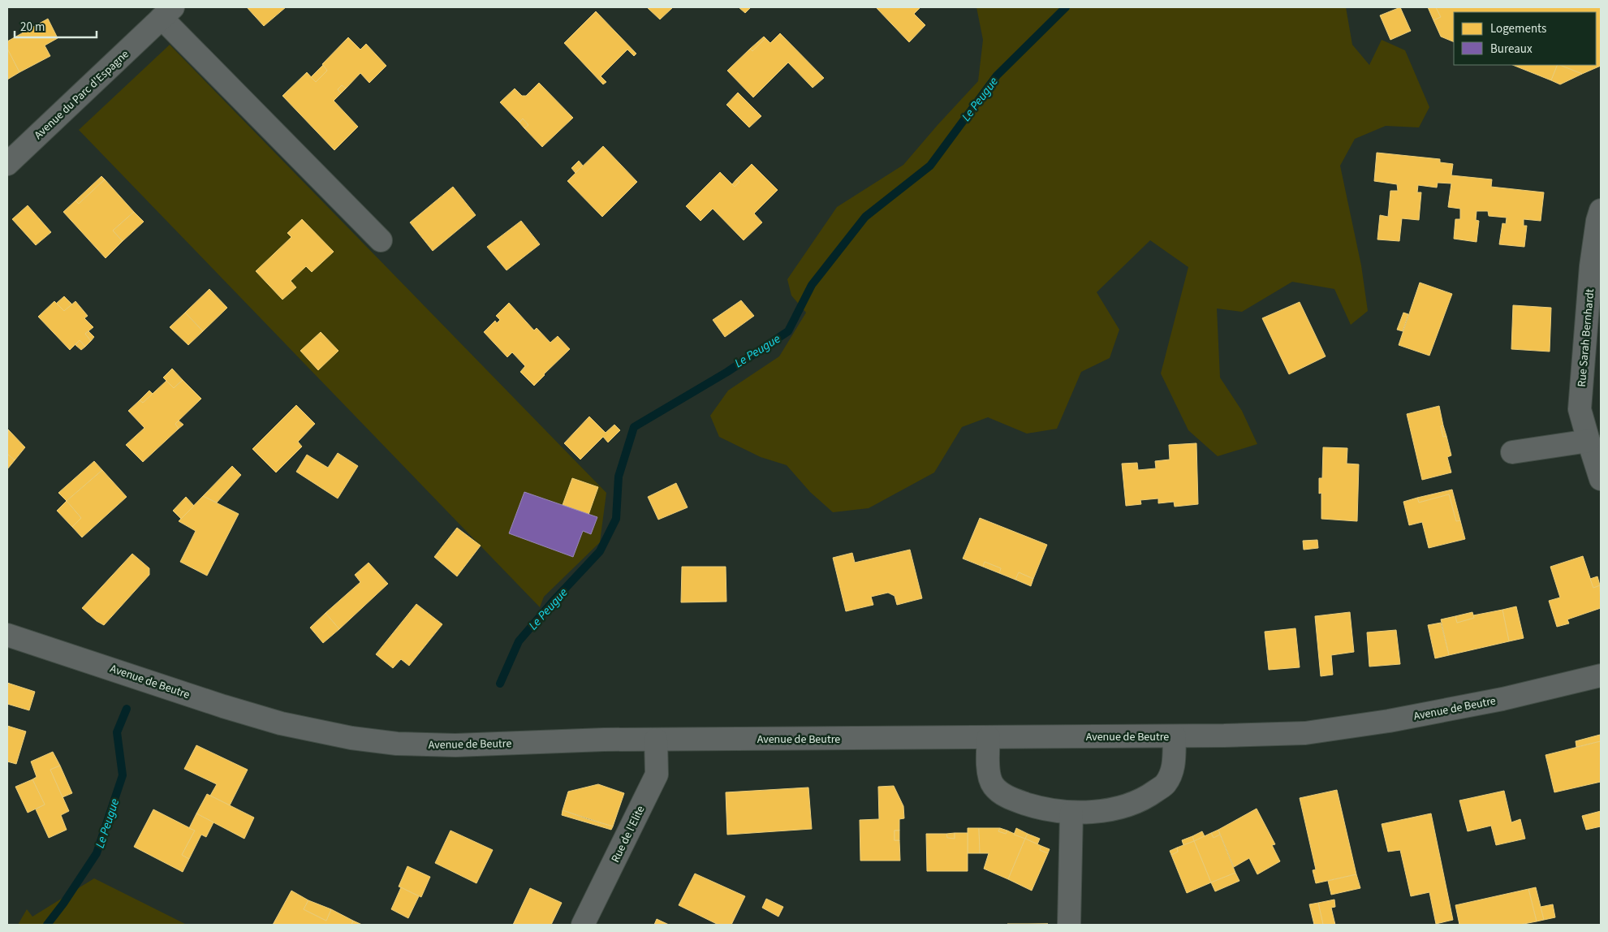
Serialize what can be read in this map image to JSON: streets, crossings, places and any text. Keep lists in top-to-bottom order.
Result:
{
  "streets": {
    "street": [
      "Avenue du Parc d'Espagne",
      "Rue Sarah Bernhardt",
      "Avenue de Beutre",
      "Rue de l'Elite"
    ]
  },
  "crossings": [
    ["Avenue de Beutre", "Rue de l'Elite"]
  ],
  "water": ["Le Peugue"],
  "legend": ["Logements", "Bureaux"],
  "scale_bar": "20 m"
}
